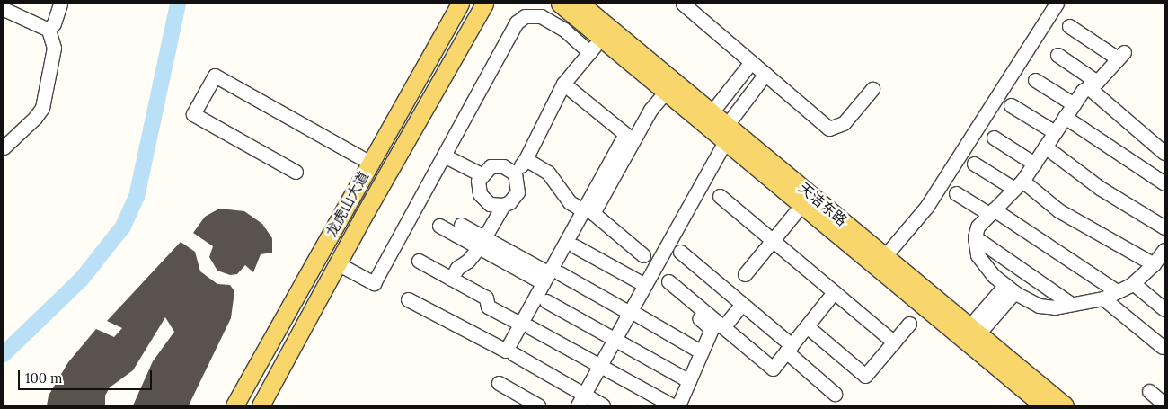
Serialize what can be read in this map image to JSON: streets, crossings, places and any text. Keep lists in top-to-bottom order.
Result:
{
  "streets": {
    "main road": ["龙虎山大道", "天洁东路"]
  },
  "scale_bar": "100 m"
}
